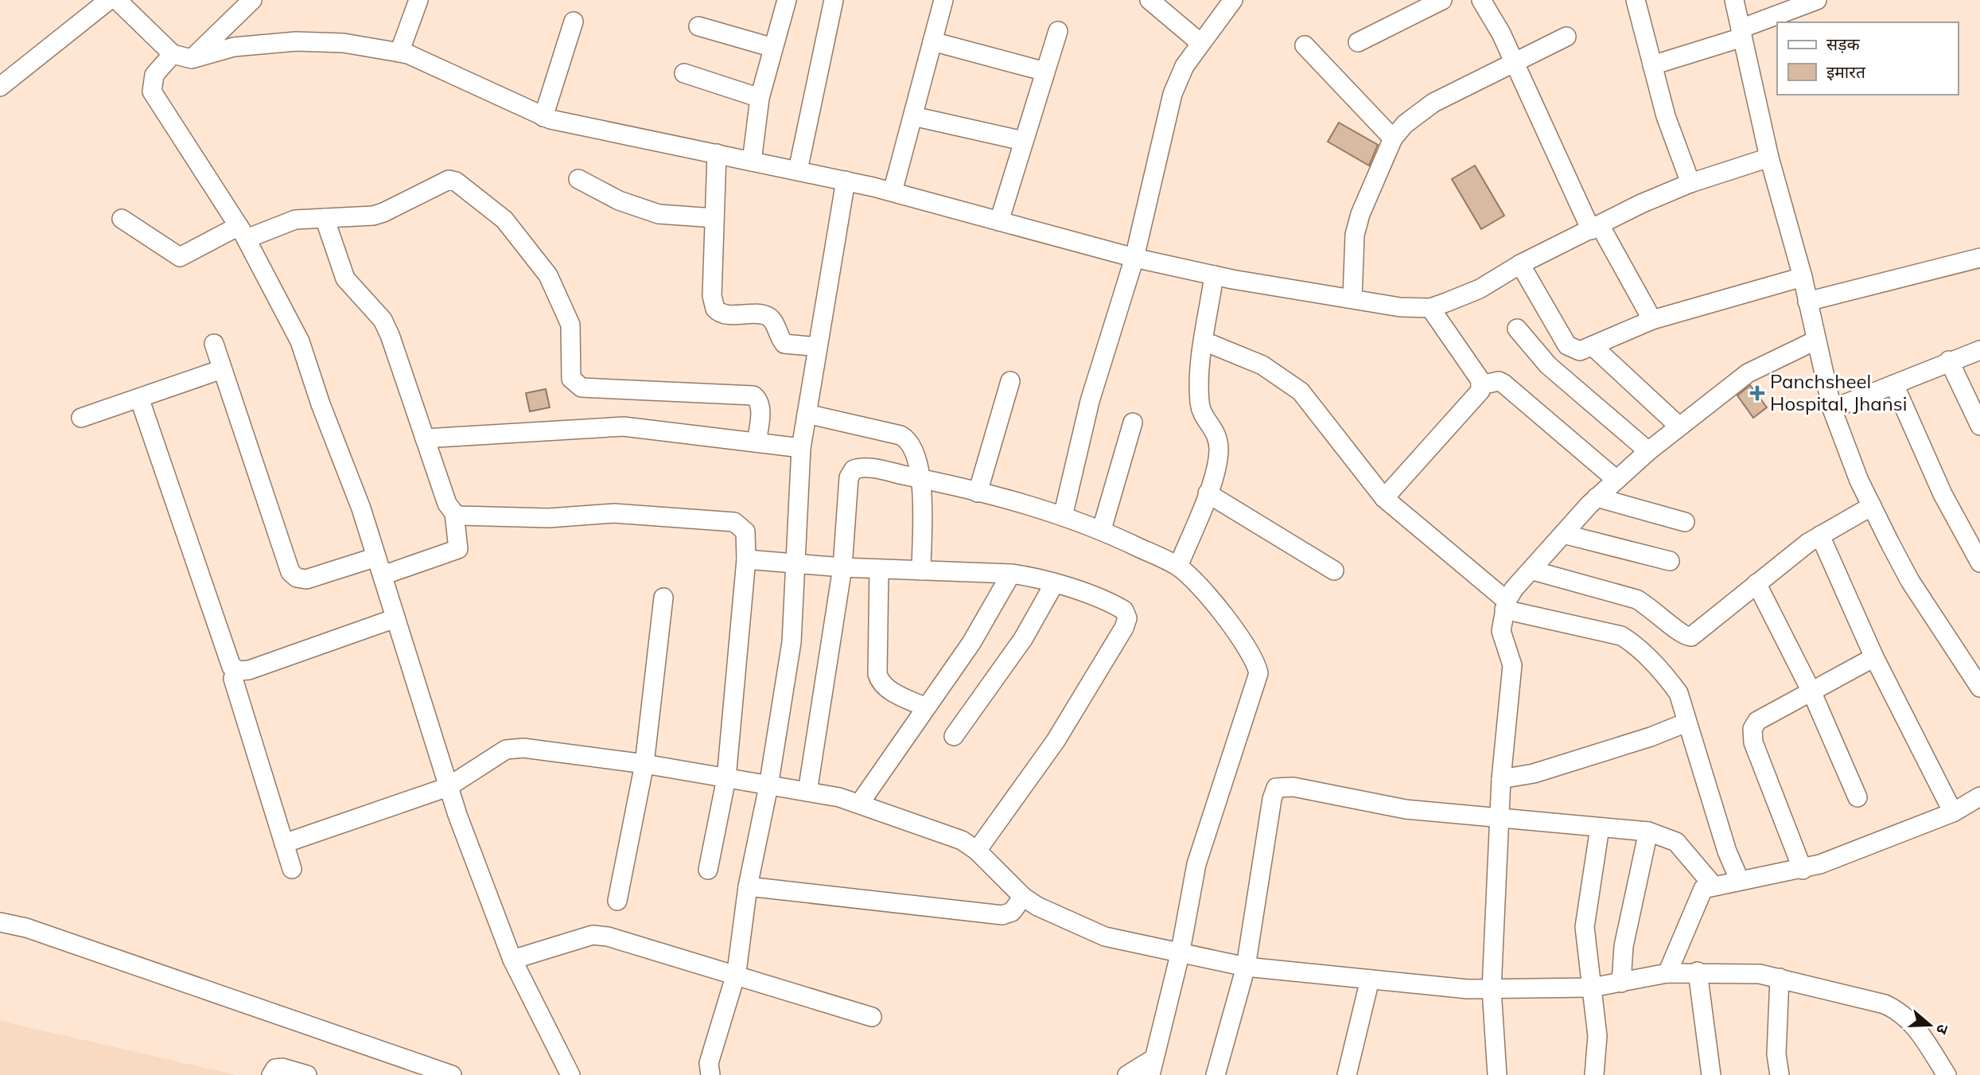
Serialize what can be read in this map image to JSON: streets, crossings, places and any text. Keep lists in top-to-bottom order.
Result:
{
  "places": {
    "health": ["Panchsheel Hospital, Jhansi"]
  },
  "legend": ["सड़क", "इमारत"],
  "north": "right"
}
